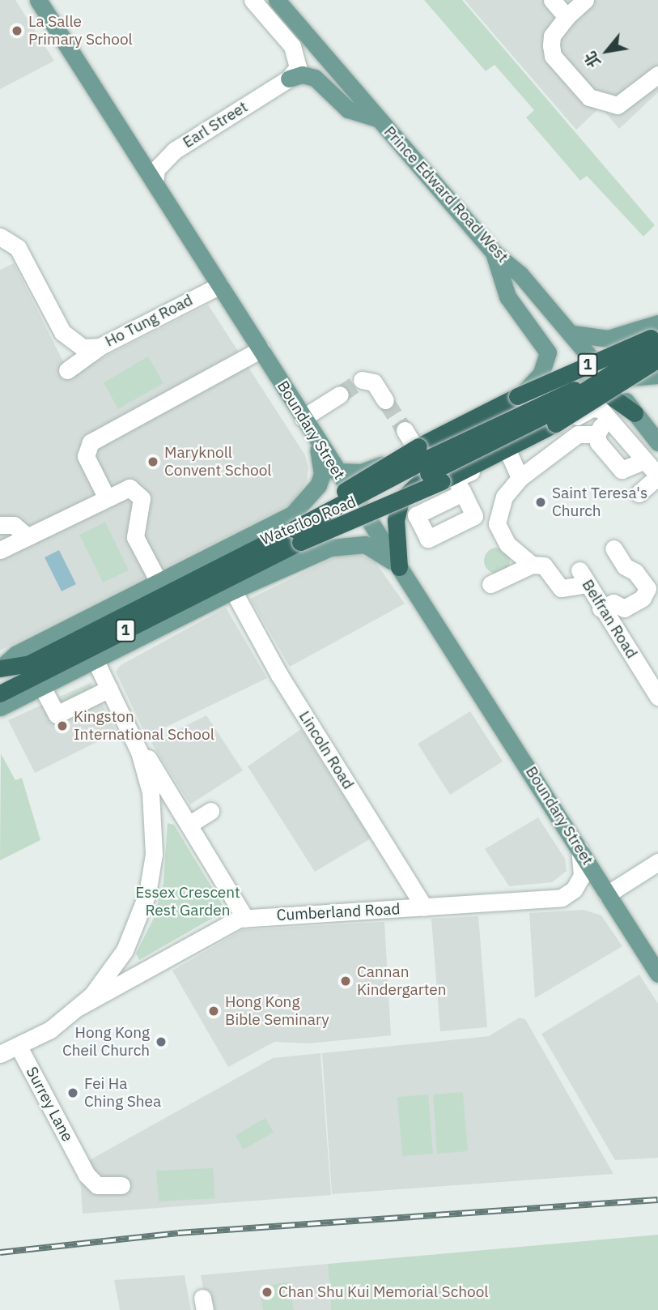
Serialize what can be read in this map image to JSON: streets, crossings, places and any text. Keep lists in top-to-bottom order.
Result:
{
  "streets": {
    "highway": ["1", "Waterloo Road"],
    "main road": ["Prince Edward Road West", "Boundary Street"],
    "street": [
      "Earl Street",
      "Ho Tung Road",
      "Belfran Road",
      "Lincoln Road",
      "Cumberland Road",
      "Surrey Lane"
    ]
  },
  "crossings": [
    ["Earl Street", "Boundary Street"],
    ["Prince Edward Road West", "Waterloo Road"],
    ["Ho Tung Road", "Boundary Street"],
    ["Boundary Street", "Waterloo Road"],
    ["Boundary Street", "Cumberland Road"],
    ["Waterloo Road", "Lincoln Road"],
    ["Lincoln Road", "Cumberland Road"]
  ],
  "parks": ["Essex Crescent Rest Garden"],
  "places": [
    "La Salle Primary School",
    "Maryknoll Convent School",
    "Saint Teresa's Church",
    "Kingston International School",
    "Cannan Kindergarten",
    "Hong Kong Bible Seminary",
    "Hong Kong Cheil Church",
    "Fei Ha Ching Shea",
    "Chan Shu Kui Memorial School"
  ],
  "north": "bottom left"
}
